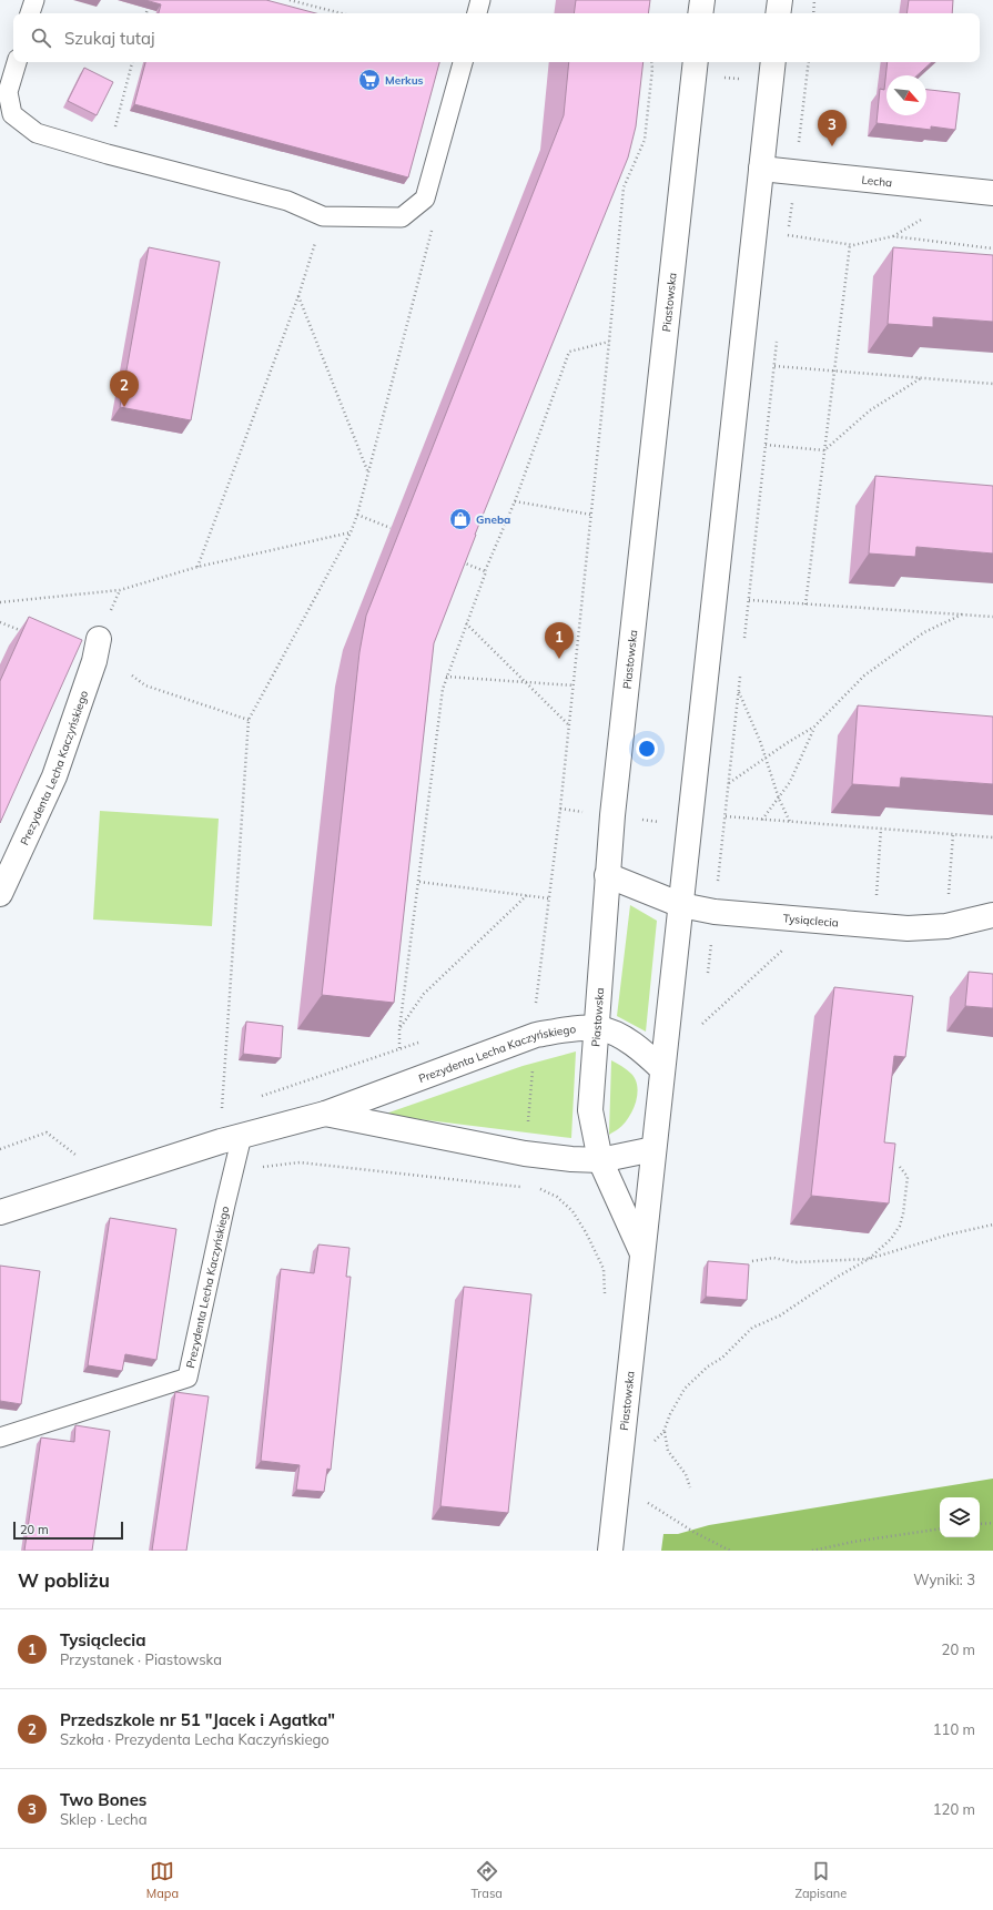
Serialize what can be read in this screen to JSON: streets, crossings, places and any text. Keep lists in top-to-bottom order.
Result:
{
  "streets": {
    "street": [
      "Lecha",
      "Piastowska",
      "Prezydenta Lecha Kaczyńskiego",
      "Tysiąclecia"
    ]
  },
  "crossings": [
    ["Lecha", "Piastowska"],
    ["Piastowska", "Prezydenta Lecha Kaczyńskiego"],
    ["Piastowska", "Tysiąclecia"]
  ],
  "places": {
    "supermarket": ["Merkus"],
    "shop": ["Gneba"]
  },
  "scale_bar": "20 m",
  "north": "bottom right",
  "page": {
    "search": "Szukaj tutaj",
    "pins": ["3", "2", "1"],
    "scale": "20 m",
    "heading": ["W pobliżu", "Wyniki: 3"],
    "list": [
      {
        "mark": "1",
        "name": "Tysiąclecia",
        "note": "Przystanek · Piastowska",
        "value": "20 m"
      },
      {
        "mark": "2",
        "name": "Przedszkole nr 51 \"Jacek i Agatka\"",
        "note": "Szkoła · Prezydenta Lecha Kaczyńskiego",
        "value": "110 m"
      },
      {
        "mark": "3",
        "name": "Two Bones",
        "note": "Sklep · Lecha",
        "value": "120 m"
      }
    ],
    "nav": ["Mapa", "Trasa", "Zapisane"]
  }
}
